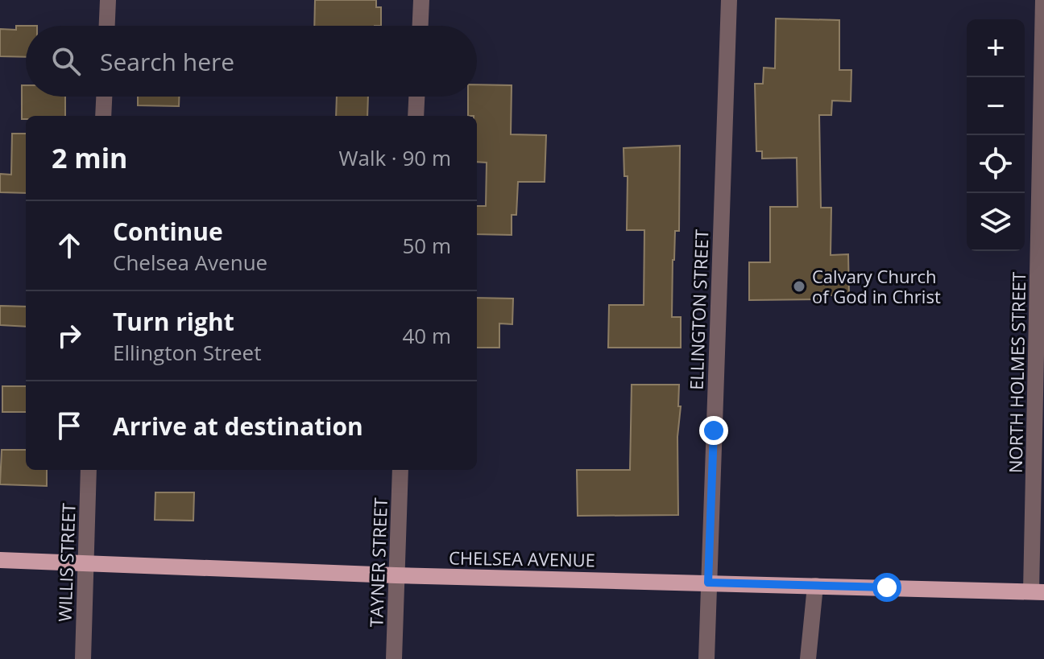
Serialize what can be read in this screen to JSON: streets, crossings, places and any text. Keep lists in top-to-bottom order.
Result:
{
  "streets": {
    "main road": ["CHELSEA AVENUE"],
    "street": [
      "ELLINGTON STREET",
      "NORTH HOLMES STREET",
      "WILLIS STREET",
      "TAYNER STREET"
    ]
  },
  "crossings": [
    ["ELLINGTON STREET", "CHELSEA AVENUE"],
    ["NORTH HOLMES STREET", "CHELSEA AVENUE"],
    ["CHELSEA AVENUE", "WILLIS STREET"],
    ["CHELSEA AVENUE", "TAYNER STREET"]
  ],
  "places": ["Calvary Church of God in Christ"],
  "page": {
    "map_buttons": ["+", "−"],
    "search": "Search here",
    "heading": ["2 min", "Walk · 90 m"],
    "list": [
      ["Continue", "Chelsea Avenue", "50 m"],
      ["Turn right", "Ellington Street", "40 m"],
      "Arrive at destination"
    ]
  }
}
